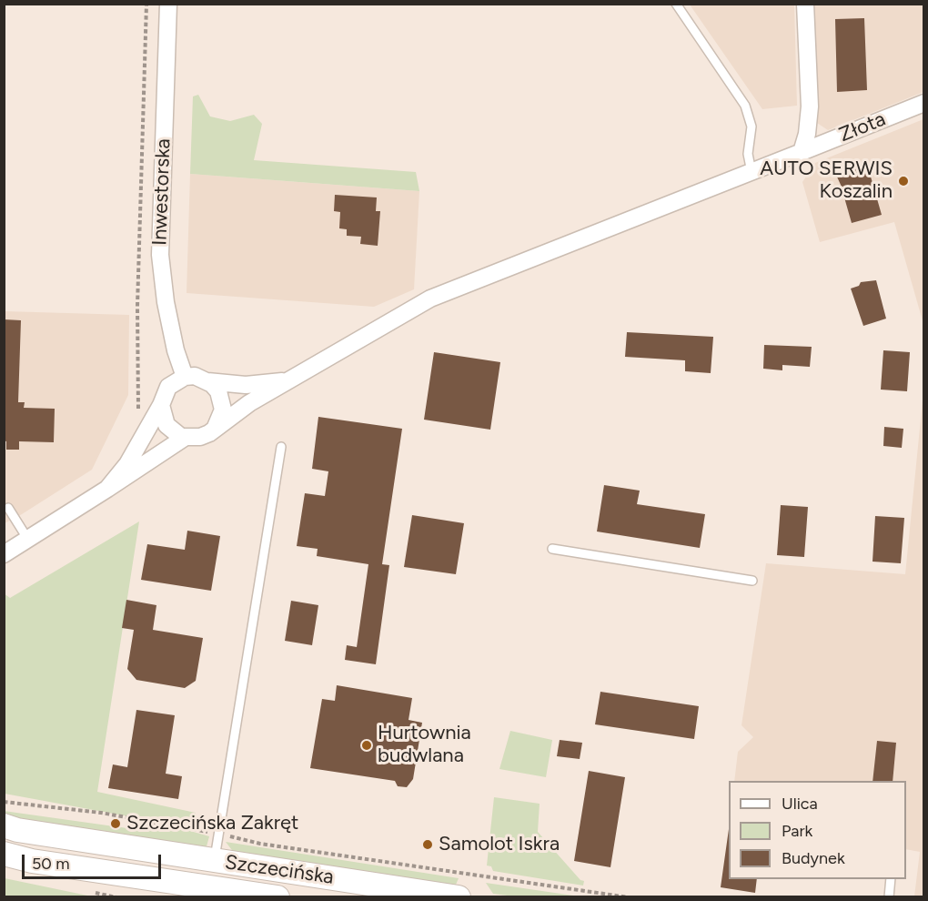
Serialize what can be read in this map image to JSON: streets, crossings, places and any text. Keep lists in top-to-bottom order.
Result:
{
  "streets": {
    "main road": ["Szczecińska"],
    "street": ["Złota", "Inwestorska"]
  },
  "crossings": [
    ["Złota", "Inwestorska"]
  ],
  "places": [
    "AUTO SERWIS Koszalin",
    "Hurtownia budwlana",
    "Szczecińska Zakręt",
    "Samolot Iskra"
  ],
  "legend": ["Ulica", "Park", "Budynek"],
  "scale_bar": "50 m"
}
